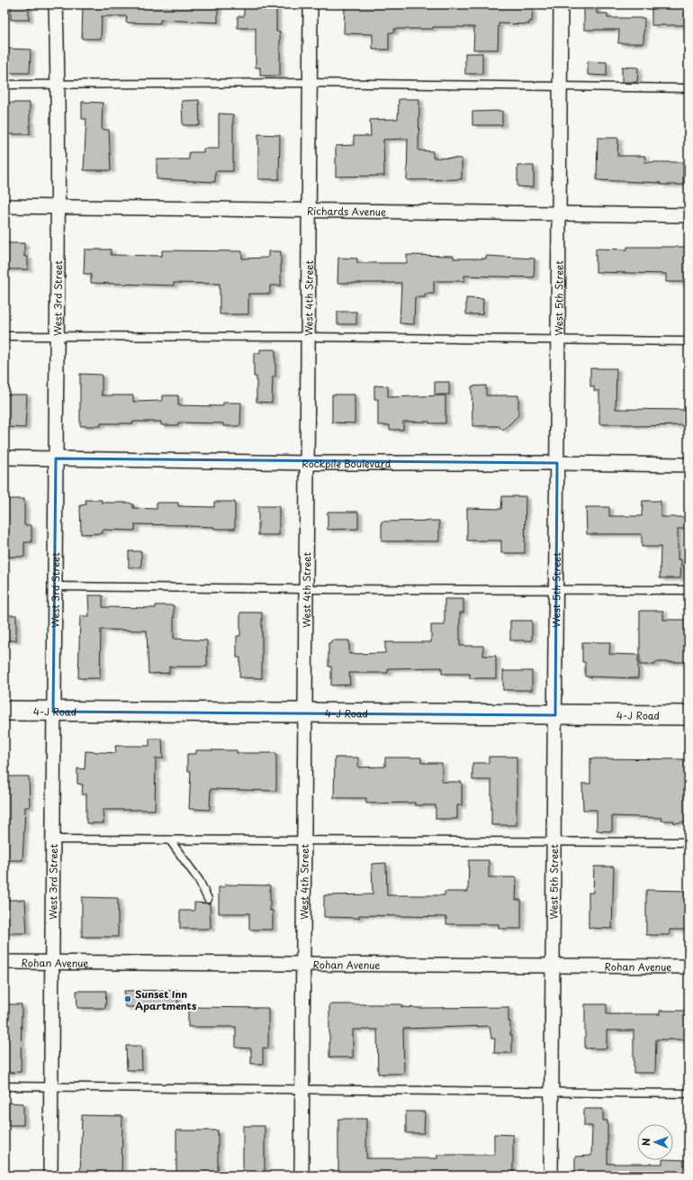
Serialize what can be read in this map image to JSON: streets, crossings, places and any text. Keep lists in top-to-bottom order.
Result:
{
  "streets": {
    "main road": ["4-J Road"],
    "street": [
      "Richards Avenue",
      "West 3rd Street",
      "West 4th Street",
      "West 5th Street",
      "Rockpile Boulevard",
      "Rohan Avenue"
    ]
  },
  "crossings": [
    ["Richards Avenue", "West 3rd Street"],
    ["Richards Avenue", "West 4th Street"],
    ["Richards Avenue", "West 5th Street"],
    ["West 3rd Street", "Rockpile Boulevard"],
    ["West 3rd Street", "4-J Road"],
    ["West 3rd Street", "Rohan Avenue"],
    ["West 4th Street", "Rockpile Boulevard"],
    ["West 4th Street", "4-J Road"],
    ["West 4th Street", "Rohan Avenue"],
    ["West 5th Street", "Rockpile Boulevard"],
    ["West 5th Street", "4-J Road"],
    ["West 5th Street", "Rohan Avenue"]
  ],
  "places": ["Sunset Inn Apartments"],
  "north": "left"
}
